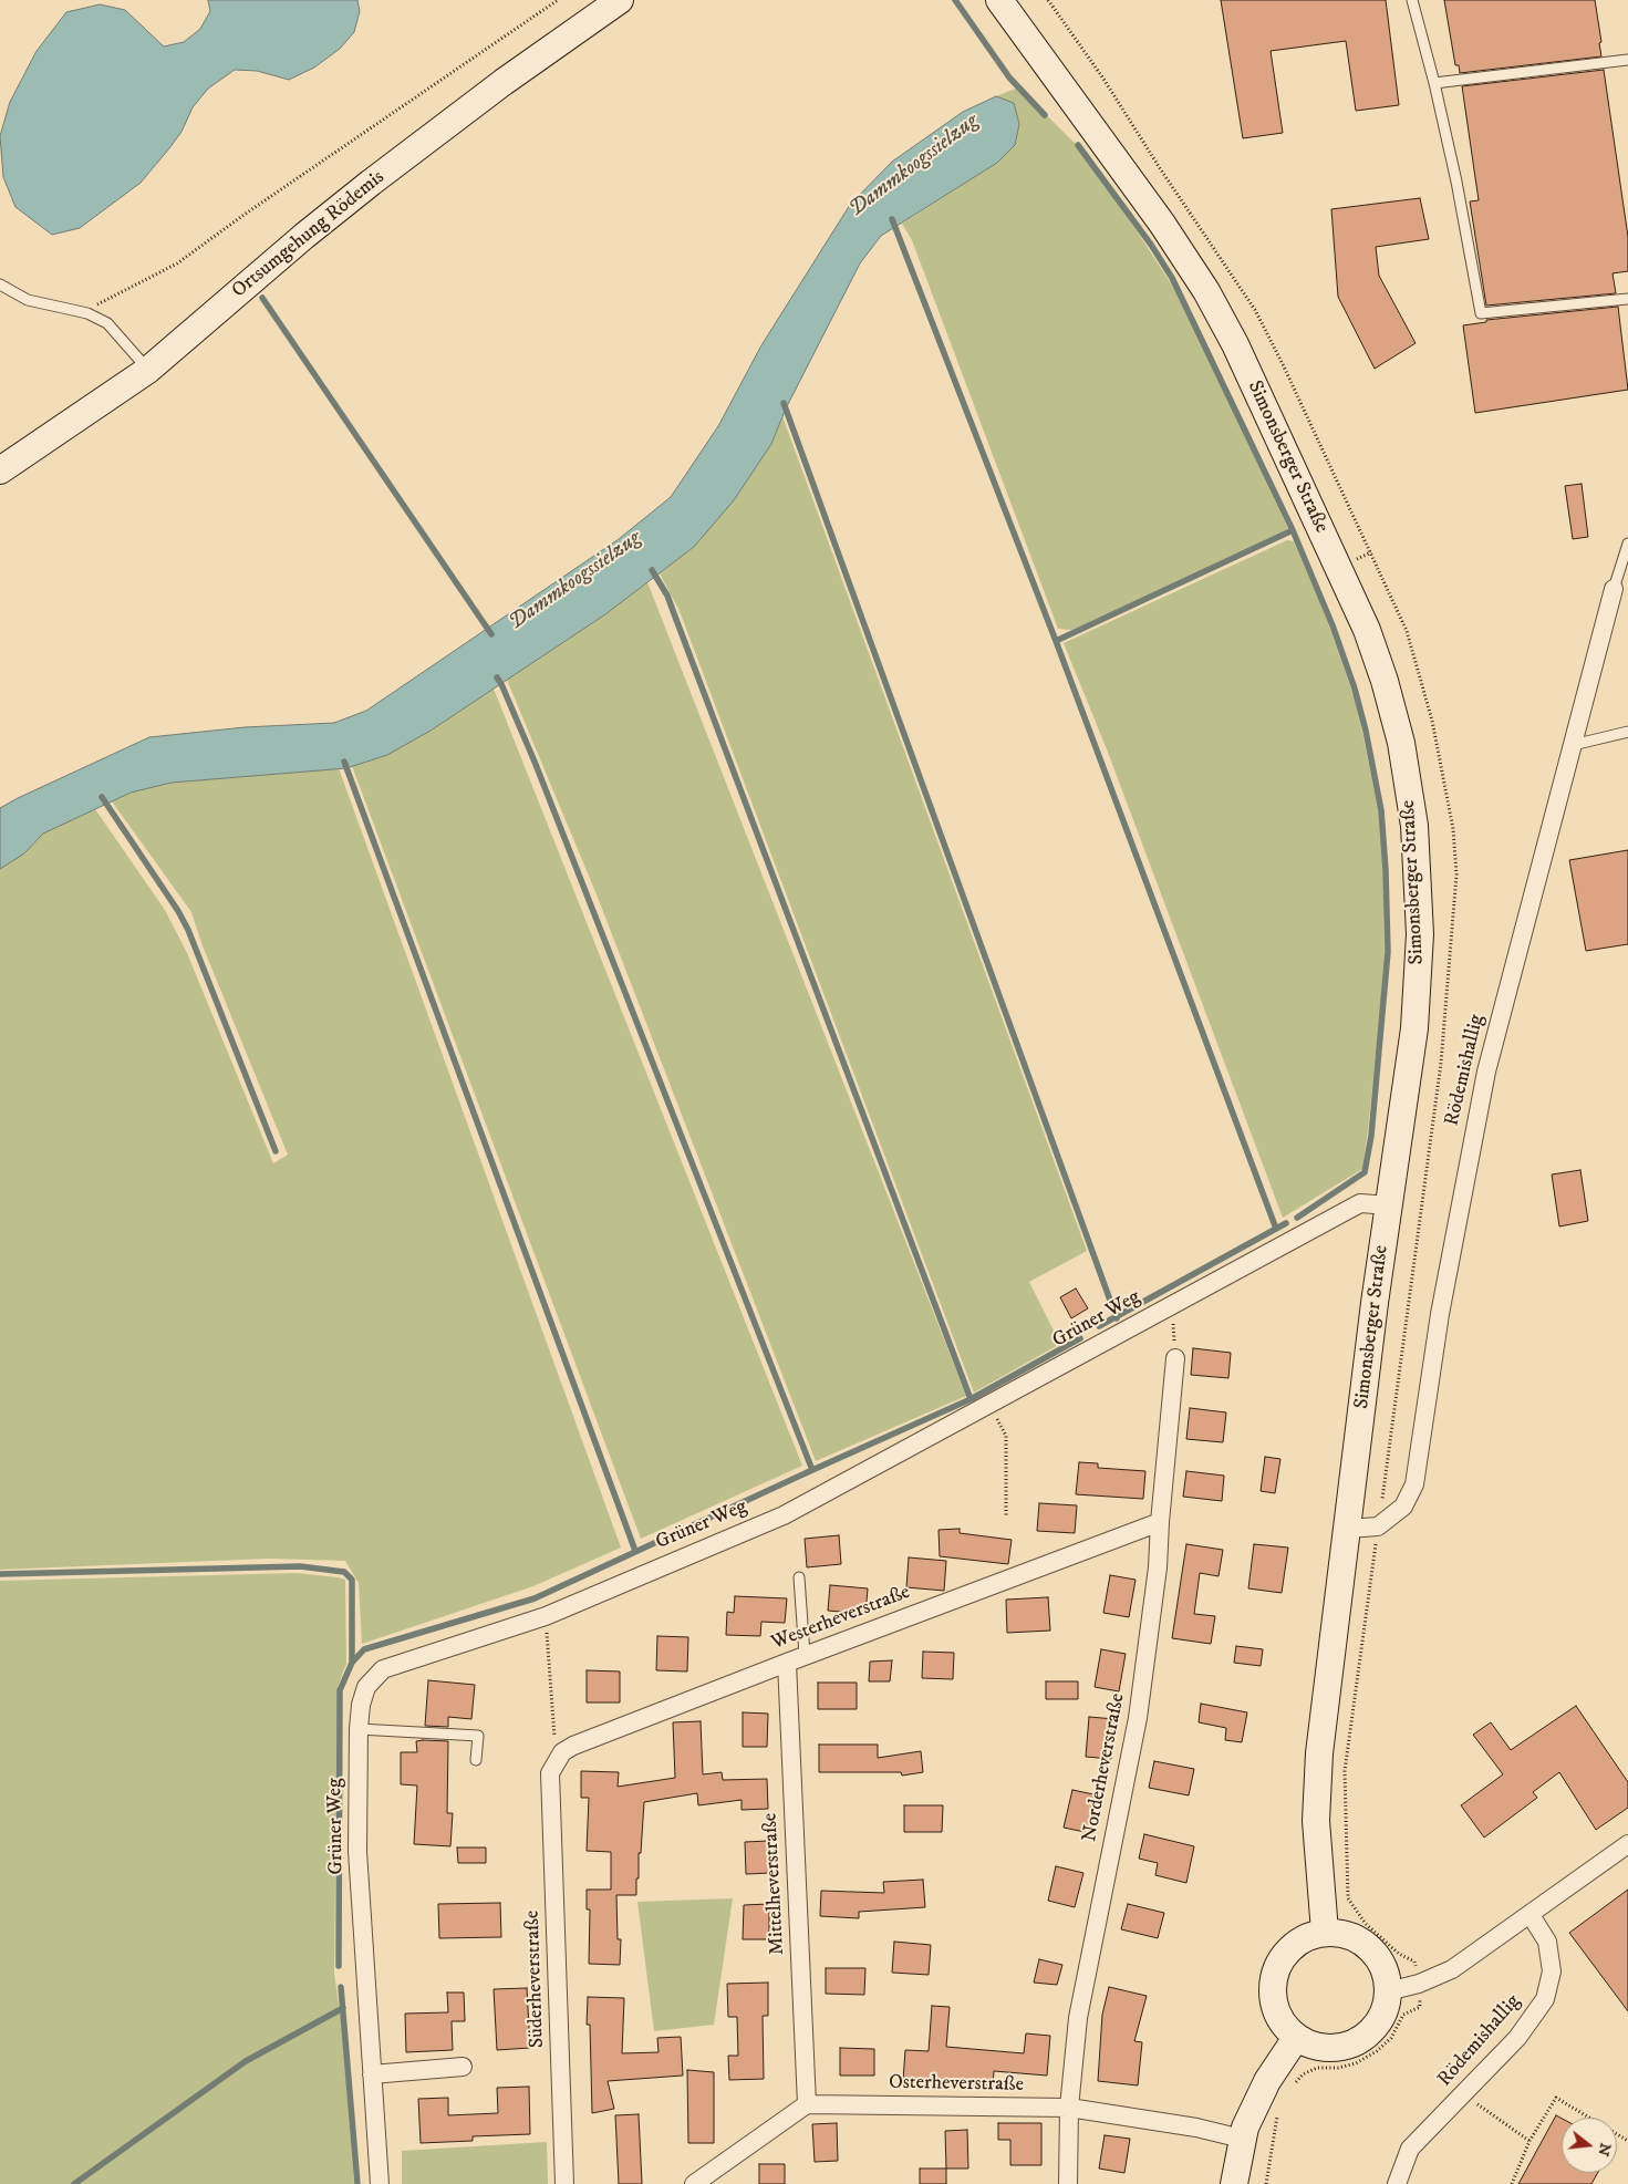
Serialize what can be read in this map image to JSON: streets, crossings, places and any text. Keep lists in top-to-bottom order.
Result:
{
  "streets": {
    "main road": ["Ortsumgehung Rödemis", "Simonsberger Straße"],
    "street": [
      "Rödemishallig",
      "Grüner Weg",
      "Westerheverstraße",
      "Norderheverstraße",
      "Mittelheverstraße",
      "Süderheverstraße",
      "Osterheverstraße"
    ]
  },
  "crossings": [
    ["Simonsberger Straße", "Grüner Weg"],
    ["Westerheverstraße", "Norderheverstraße"],
    ["Westerheverstraße", "Mittelheverstraße"],
    ["Westerheverstraße", "Süderheverstraße"],
    ["Norderheverstraße", "Osterheverstraße"],
    ["Mittelheverstraße", "Osterheverstraße"]
  ],
  "water": ["Dammkoogssielzug"],
  "north": "right"
}
